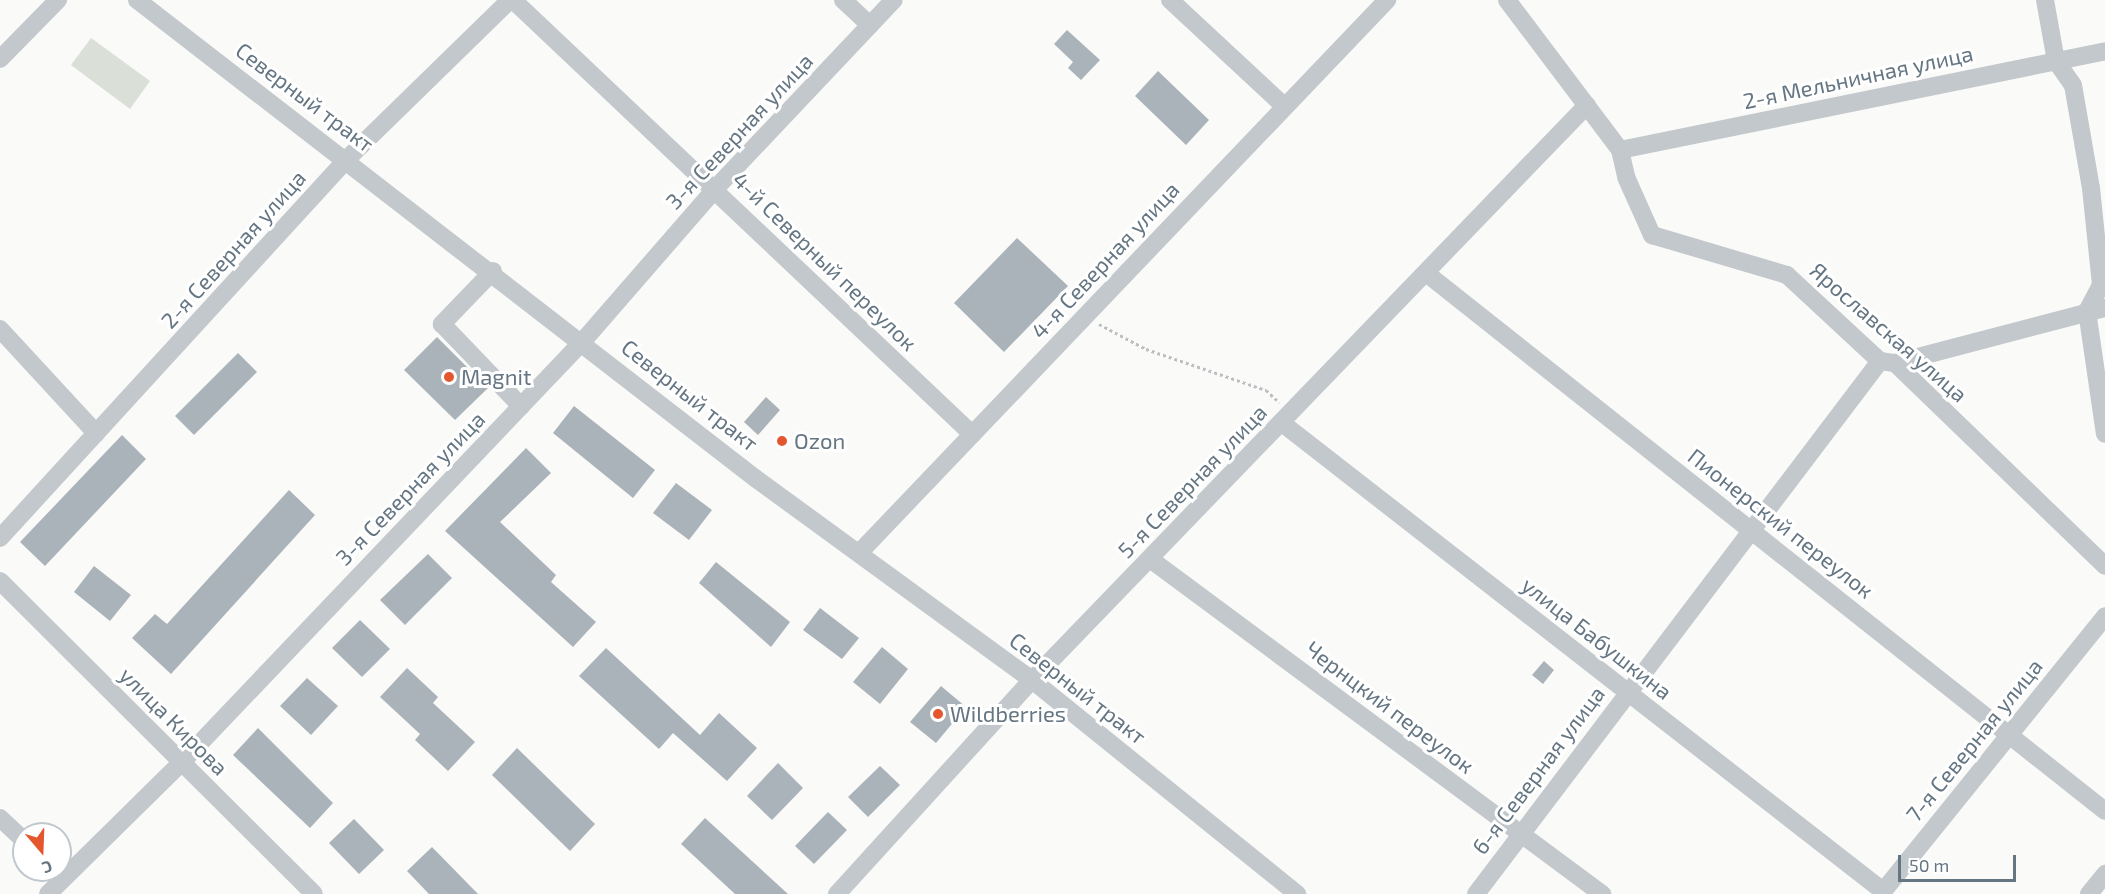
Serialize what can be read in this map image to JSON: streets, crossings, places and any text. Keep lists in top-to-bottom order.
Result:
{
  "streets": {
    "street": [
      "2-я Мельничная улица",
      "Северный тракт",
      "3-я Северная улица",
      "2-я Северная улица",
      "4-я Северная улица",
      "4-й Северный переулок",
      "Ярославская улица",
      "5-я Северная улица",
      "Пионерский переулок",
      "улица Бабушкина",
      "Чернцкий переулок",
      "улица Кирова",
      "7-я Северная улица",
      "6-я Северная улица"
    ]
  },
  "crossings": [
    ["2-я Мельничная улица", "Ярославская улица"],
    ["Северный тракт", "3-я Северная улица"],
    ["Северный тракт", "2-я Северная улица"],
    ["Северный тракт", "4-я Северная улица"],
    ["Северный тракт", "5-я Северная улица"],
    ["3-я Северная улица", "4-й Северный переулок"],
    ["3-я Северная улица", "улица Кирова"],
    ["2-я Северная улица", "4-й Северный переулок"],
    ["4-я Северная улица", "4-й Северный переулок"],
    ["Ярославская улица", "5-я Северная улица"],
    ["Ярославская улица", "6-я Северная улица"],
    ["5-я Северная улица", "Пионерский переулок"],
    ["5-я Северная улица", "улица Бабушкина"],
    ["5-я Северная улица", "Чернцкий переулок"],
    ["Пионерский переулок", "7-я Северная улица"],
    ["Пионерский переулок", "6-я Северная улица"],
    ["улица Бабушкина", "7-я Северная улица"],
    ["улица Бабушкина", "6-я Северная улица"],
    ["Чернцкий переулок", "6-я Северная улица"]
  ],
  "places": ["Magnit", "Ozon", "Wildberries"],
  "scale_bar": "50 m",
  "north": "bottom"
}
